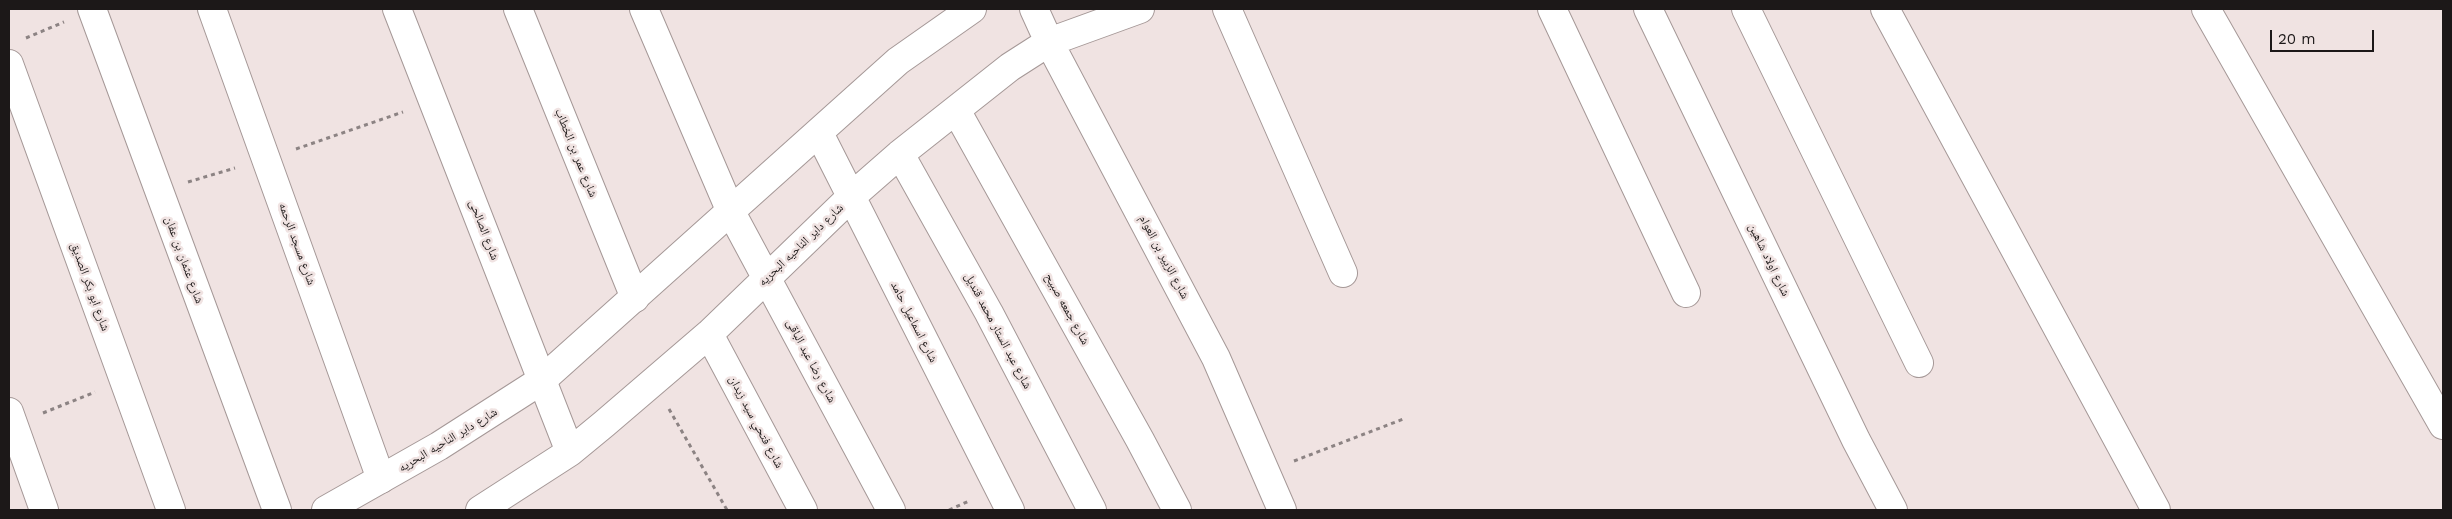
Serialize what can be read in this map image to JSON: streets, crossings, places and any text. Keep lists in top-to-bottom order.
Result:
{
  "streets": {
    "street": [
      "شارع عمر بن الخطاب",
      "شارع الصالحى",
      "شارع مسجد الرحمه",
      "شارع داير الناحيه البحريه",
      "شارع الزبير بن العوام",
      "شارع عثمان بن عفان",
      "شارع اولاد شاهين",
      "شارع ابو بكر الصديق",
      "شارع جمعه صبيح",
      "شارع اسماعيل حامد",
      "شارع عبد الستار محمد قنديل",
      "شارع رضا عبد الباقى",
      "شارع فتحي سيد زيدان"
    ]
  },
  "crossings": [
    ["شارع عمر بن الخطاب", "شارع داير الناحيه البحريه"],
    ["شارع الصالحى", "شارع داير الناحيه البحريه"],
    ["شارع مسجد الرحمه", "شارع داير الناحيه البحريه"],
    ["شارع داير الناحيه البحريه", "شارع الزبير بن العوام"],
    ["شارع داير الناحيه البحريه", "شارع جمعه صبيح"],
    ["شارع داير الناحيه البحريه", "شارع اسماعيل حامد"],
    ["شارع داير الناحيه البحريه", "شارع عبد الستار محمد قنديل"],
    ["شارع داير الناحيه البحريه", "شارع رضا عبد الباقى"],
    ["شارع داير الناحيه البحريه", "شارع فتحي سيد زيدان"]
  ],
  "scale_bar": "20 m"
}
